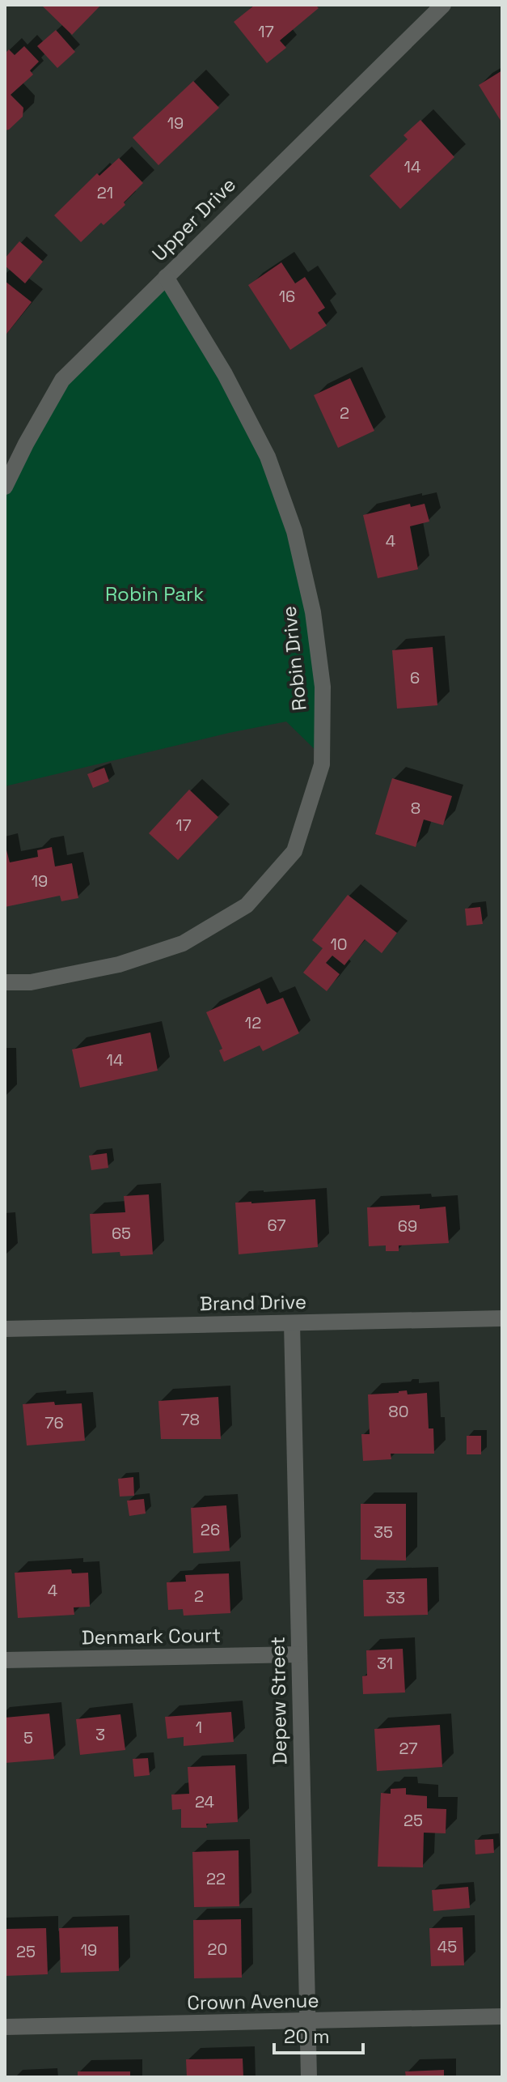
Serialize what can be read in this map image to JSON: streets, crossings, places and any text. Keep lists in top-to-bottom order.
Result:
{
  "streets": {
    "street": [
      "Upper Drive",
      "Robin Drive",
      "Brand Drive",
      "Denmark Court",
      "Depew Street",
      "Crown Avenue"
    ]
  },
  "crossings": [
    ["Upper Drive", "Robin Drive"],
    ["Brand Drive", "Depew Street"],
    ["Denmark Court", "Depew Street"],
    ["Depew Street", "Crown Avenue"]
  ],
  "parks": ["Robin Park"],
  "house_numbers": [
    "17",
    "19",
    "14",
    "21",
    "16",
    "2",
    "4",
    "6",
    "8",
    "17",
    "19",
    "10",
    "12",
    "14",
    "67",
    "69",
    "65",
    "80",
    "78",
    "76",
    "26",
    "35",
    "4",
    "2",
    "33",
    "31",
    "1",
    "3",
    "5",
    "27",
    "24",
    "25",
    "22",
    "45",
    "20",
    "19",
    "25"
  ],
  "scale_bar": "20 m"
}
